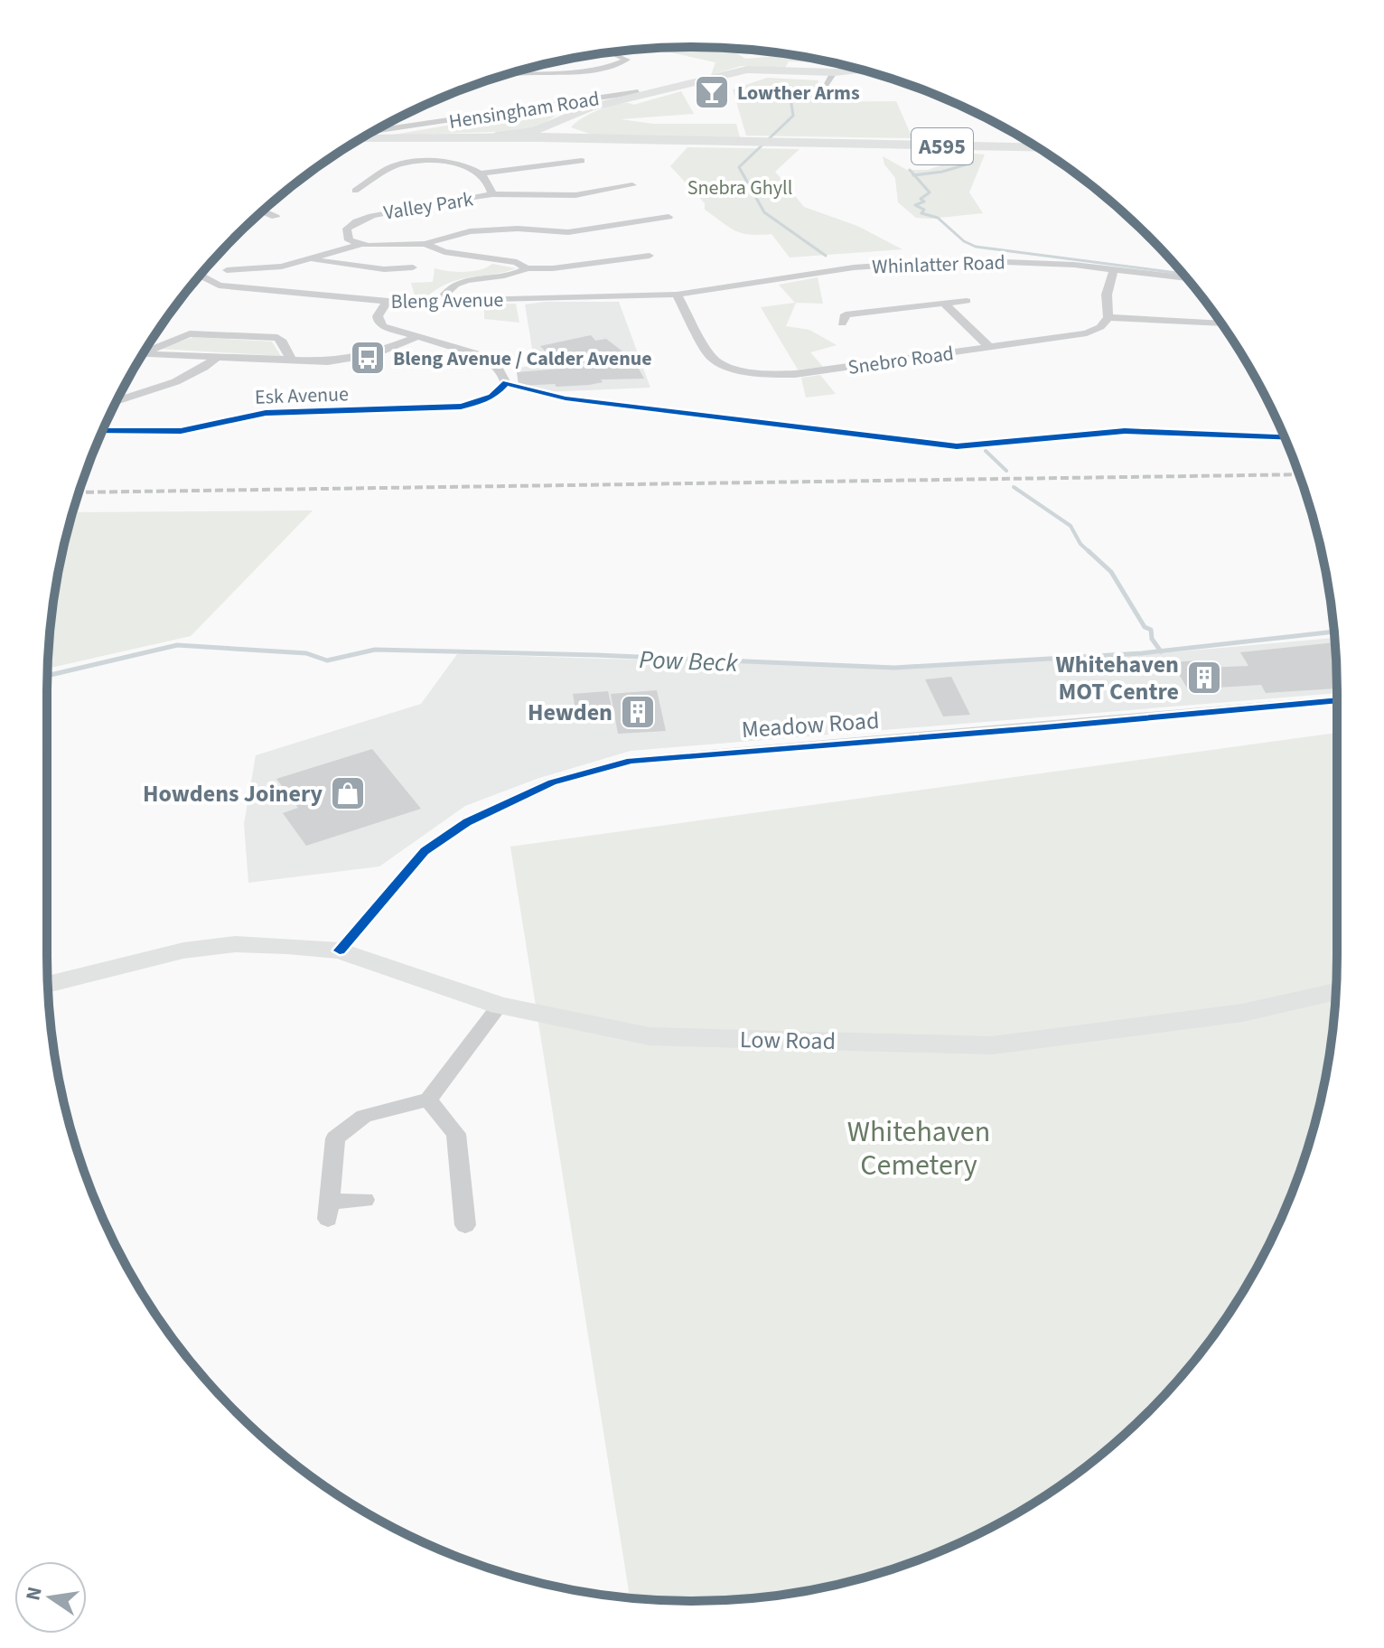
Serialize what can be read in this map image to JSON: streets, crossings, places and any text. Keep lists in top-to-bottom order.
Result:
{
  "streets": {
    "highway": ["Hensingham Road", "A595"],
    "main road": ["Low Road"],
    "street": [
      "Valley Park",
      "Whinlatter Road",
      "Bleng Avenue",
      "Snebro Road",
      "Esk Avenue",
      "Meadow Road"
    ]
  },
  "crossings": [
    ["Hensingham Road", "A595"],
    ["Valley Park", "Bleng Avenue"],
    ["Whinlatter Road", "Bleng Avenue"],
    ["Whinlatter Road", "Snebro Road"],
    ["Bleng Avenue", "Snebro Road"],
    ["Bleng Avenue", "Esk Avenue"],
    ["Meadow Road", "Low Road"]
  ],
  "water": ["Pow Beck"],
  "parks": ["Snebra Ghyll", "Whitehaven Cemetery"],
  "places": {
    "bar": ["Lowther Arms"],
    "bus stop": ["Bleng Avenue / Calder Avenue"],
    "building": ["Whitehaven MOT Centre", "Hewden"],
    "shop": ["Howdens Joinery"]
  },
  "north": "left"
}
